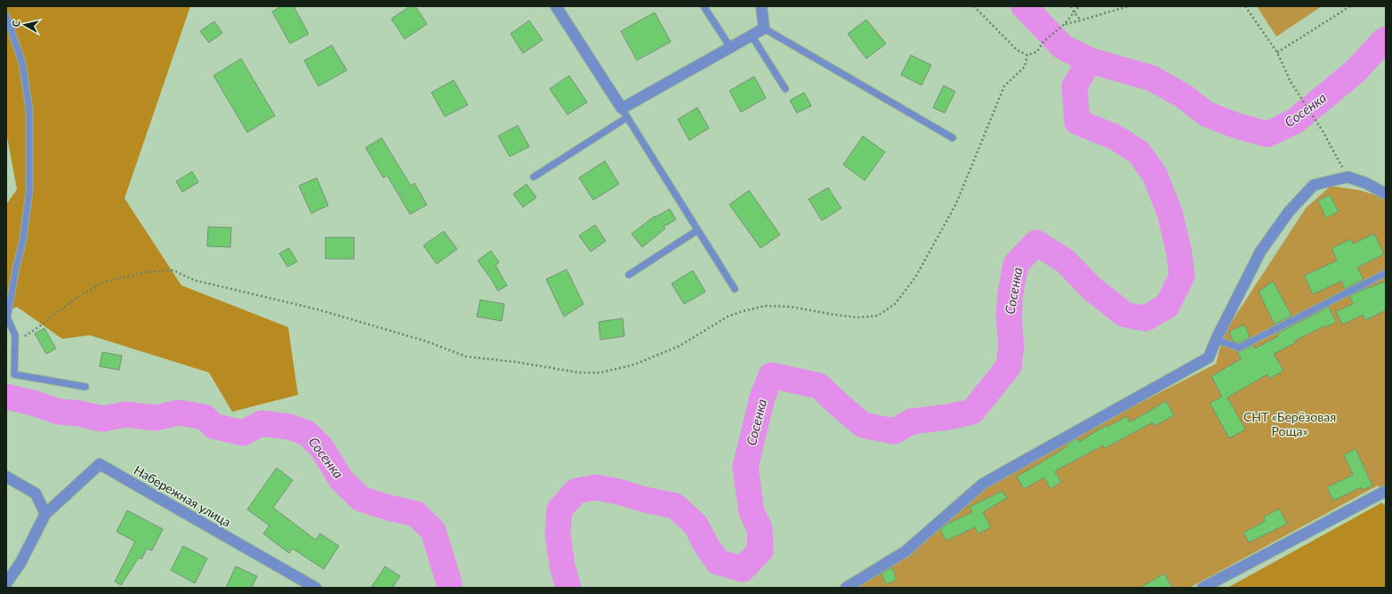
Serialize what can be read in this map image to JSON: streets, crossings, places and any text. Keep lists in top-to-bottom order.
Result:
{
  "streets": {
    "street": ["Набережная улица"]
  },
  "water": ["Сосенка"],
  "parks": ["СНТ «Берёзовая Роща»"],
  "north": "left"
}
